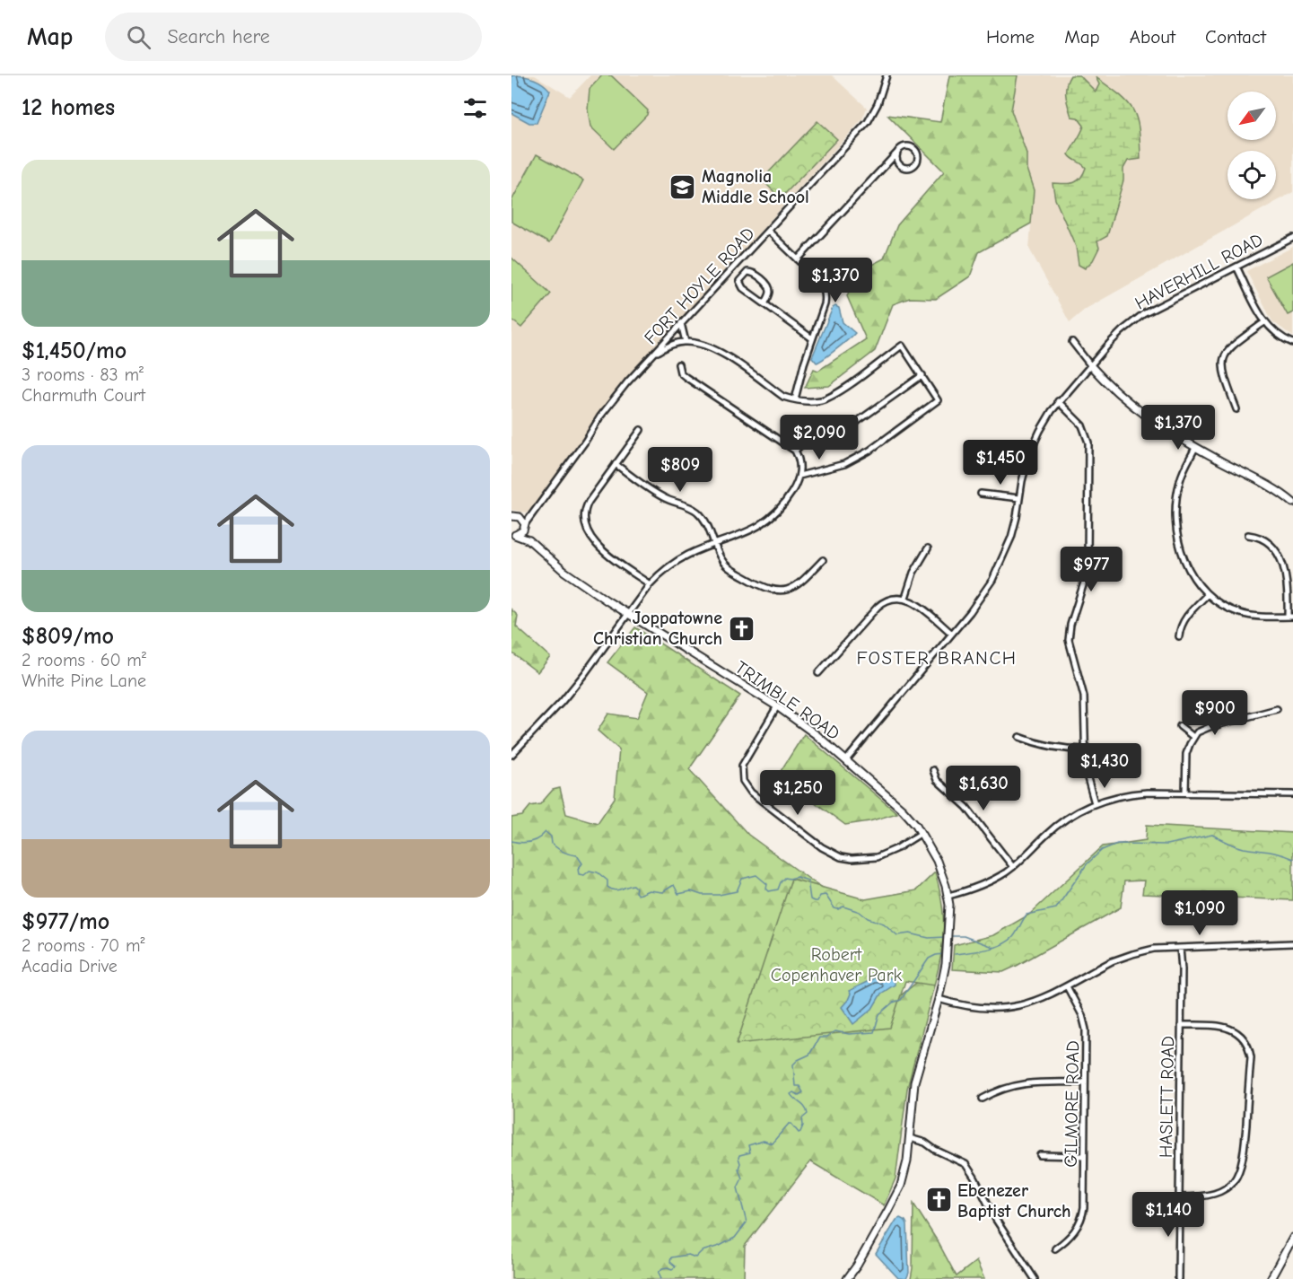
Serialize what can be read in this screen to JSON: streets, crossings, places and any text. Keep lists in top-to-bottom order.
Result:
{
  "streets": {
    "street": [
      "HAVERHILL ROAD",
      "FORT HOYLE ROAD",
      "TRIMBLE ROAD",
      "HASLETT ROAD",
      "GILMORE ROAD"
    ]
  },
  "crossings": [
    ["HAVERHILL ROAD", "TRIMBLE ROAD"],
    ["FORT HOYLE ROAD", "TRIMBLE ROAD"]
  ],
  "districts": ["FOSTER BRANCH"],
  "parks": ["Robert Copenhaver Park"],
  "places": {
    "school or university": ["Magnolia Middle School"],
    "church": ["Joppatowne Christian Church", "Ebenezer Baptist Church"]
  },
  "north": "bottom left",
  "page": {
    "header": "Map",
    "search": "Search here",
    "nav": [
      "Home",
      "Map",
      "About",
      "Contact"
    ],
    "heading": "12 homes",
    "list": [
      {
        "name": "$1,450/mo",
        "note": "3 rooms · 83 m² · Charmuth Court"
      },
      {
        "name": "$809/mo",
        "note": "2 rooms · 60 m² · White Pine Lane"
      },
      {
        "name": "$977/mo",
        "note": "2 rooms · 70 m² · Acadia Drive"
      }
    ],
    "price": [
      "$1,370",
      "$1,370",
      "$2,090",
      "$1,450",
      "$809",
      "$977",
      "$900",
      "$1,430",
      "$1,630",
      "$1,250",
      "$1,090",
      "$1,140"
    ]
  }
}
